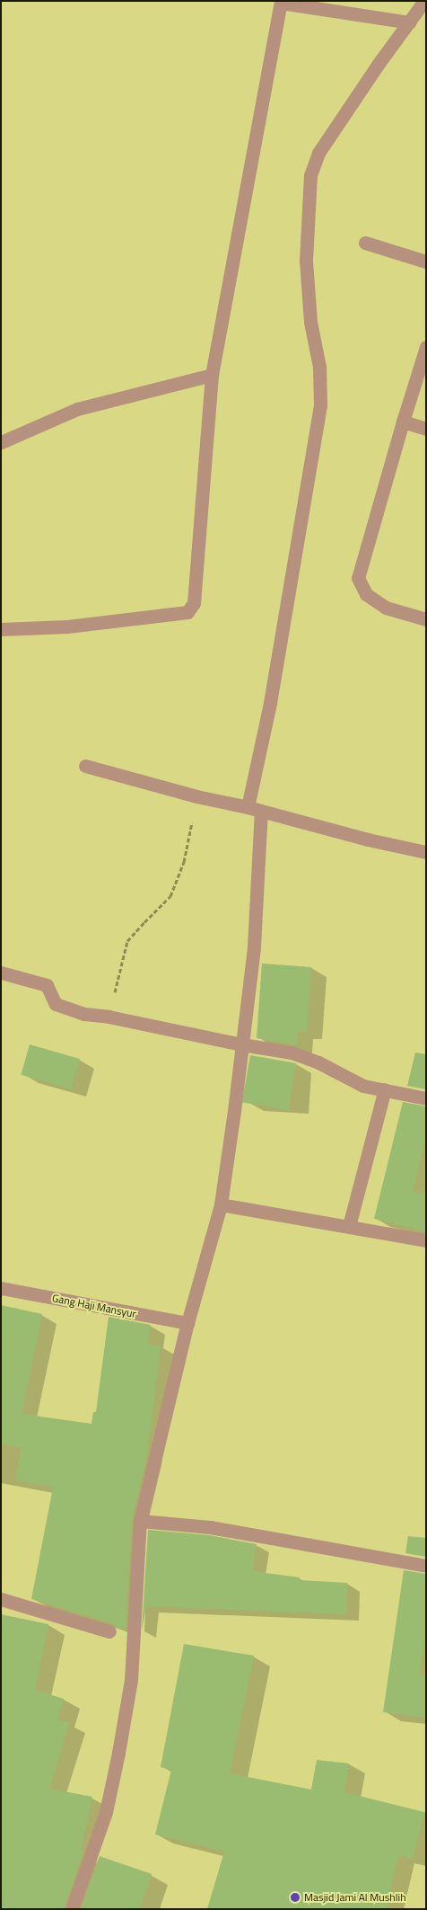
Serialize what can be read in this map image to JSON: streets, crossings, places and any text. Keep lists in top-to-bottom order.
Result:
{
  "streets": {
    "street": ["Gang Haji Mansyur"]
  },
  "places": ["Masjid Jami Al Mushlih"]
}
